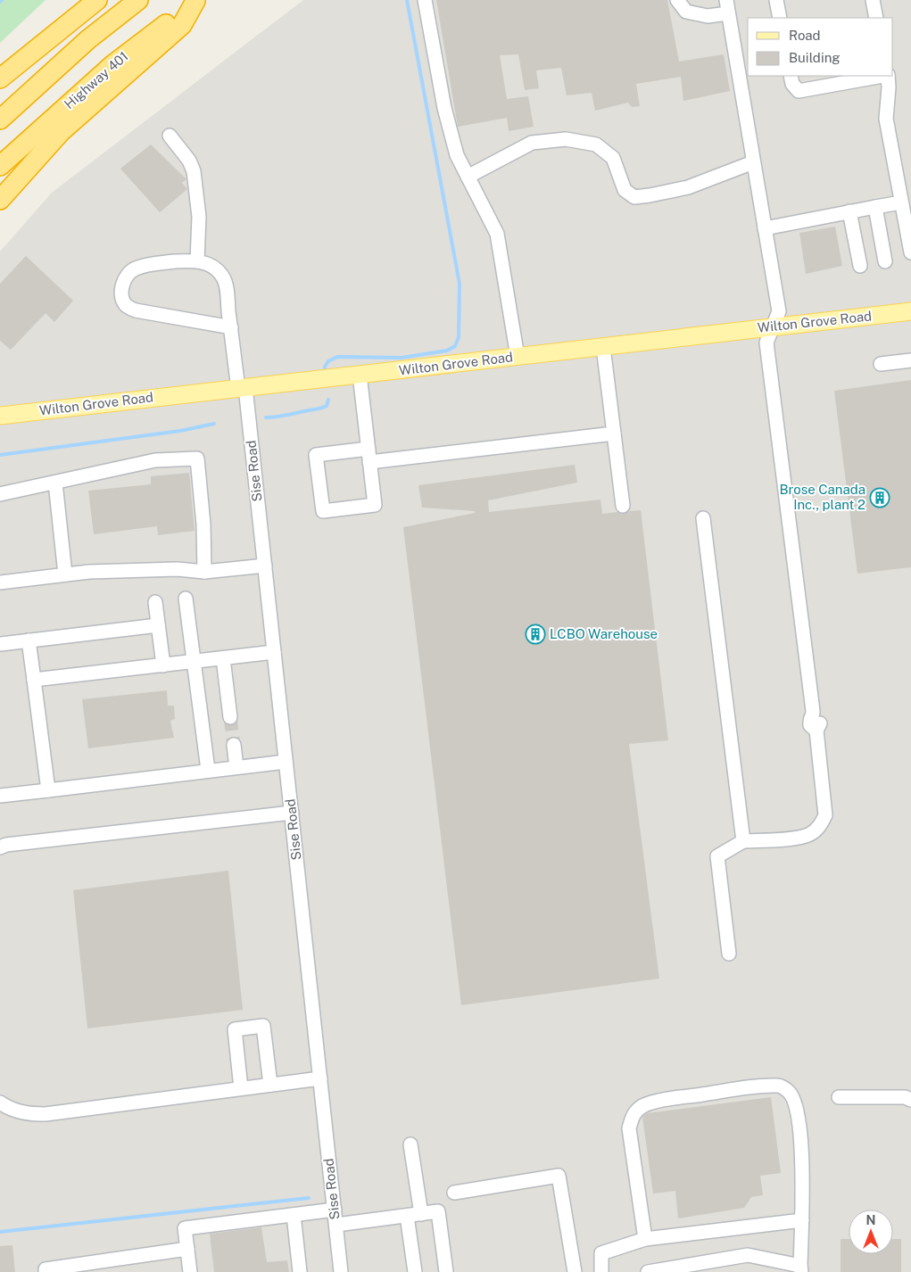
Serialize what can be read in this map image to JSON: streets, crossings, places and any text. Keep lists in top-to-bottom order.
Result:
{
  "streets": {
    "highway": ["Highway 401"],
    "main road": ["Wilton Grove Road"],
    "street": ["Sise Road"]
  },
  "crossings": [
    ["Wilton Grove Road", "Sise Road"]
  ],
  "places": {
    "building": ["Brose Canada Inc., plant 2", "LCBO Warehouse"]
  },
  "legend": ["Road", "Building"],
  "north": "top"
}
